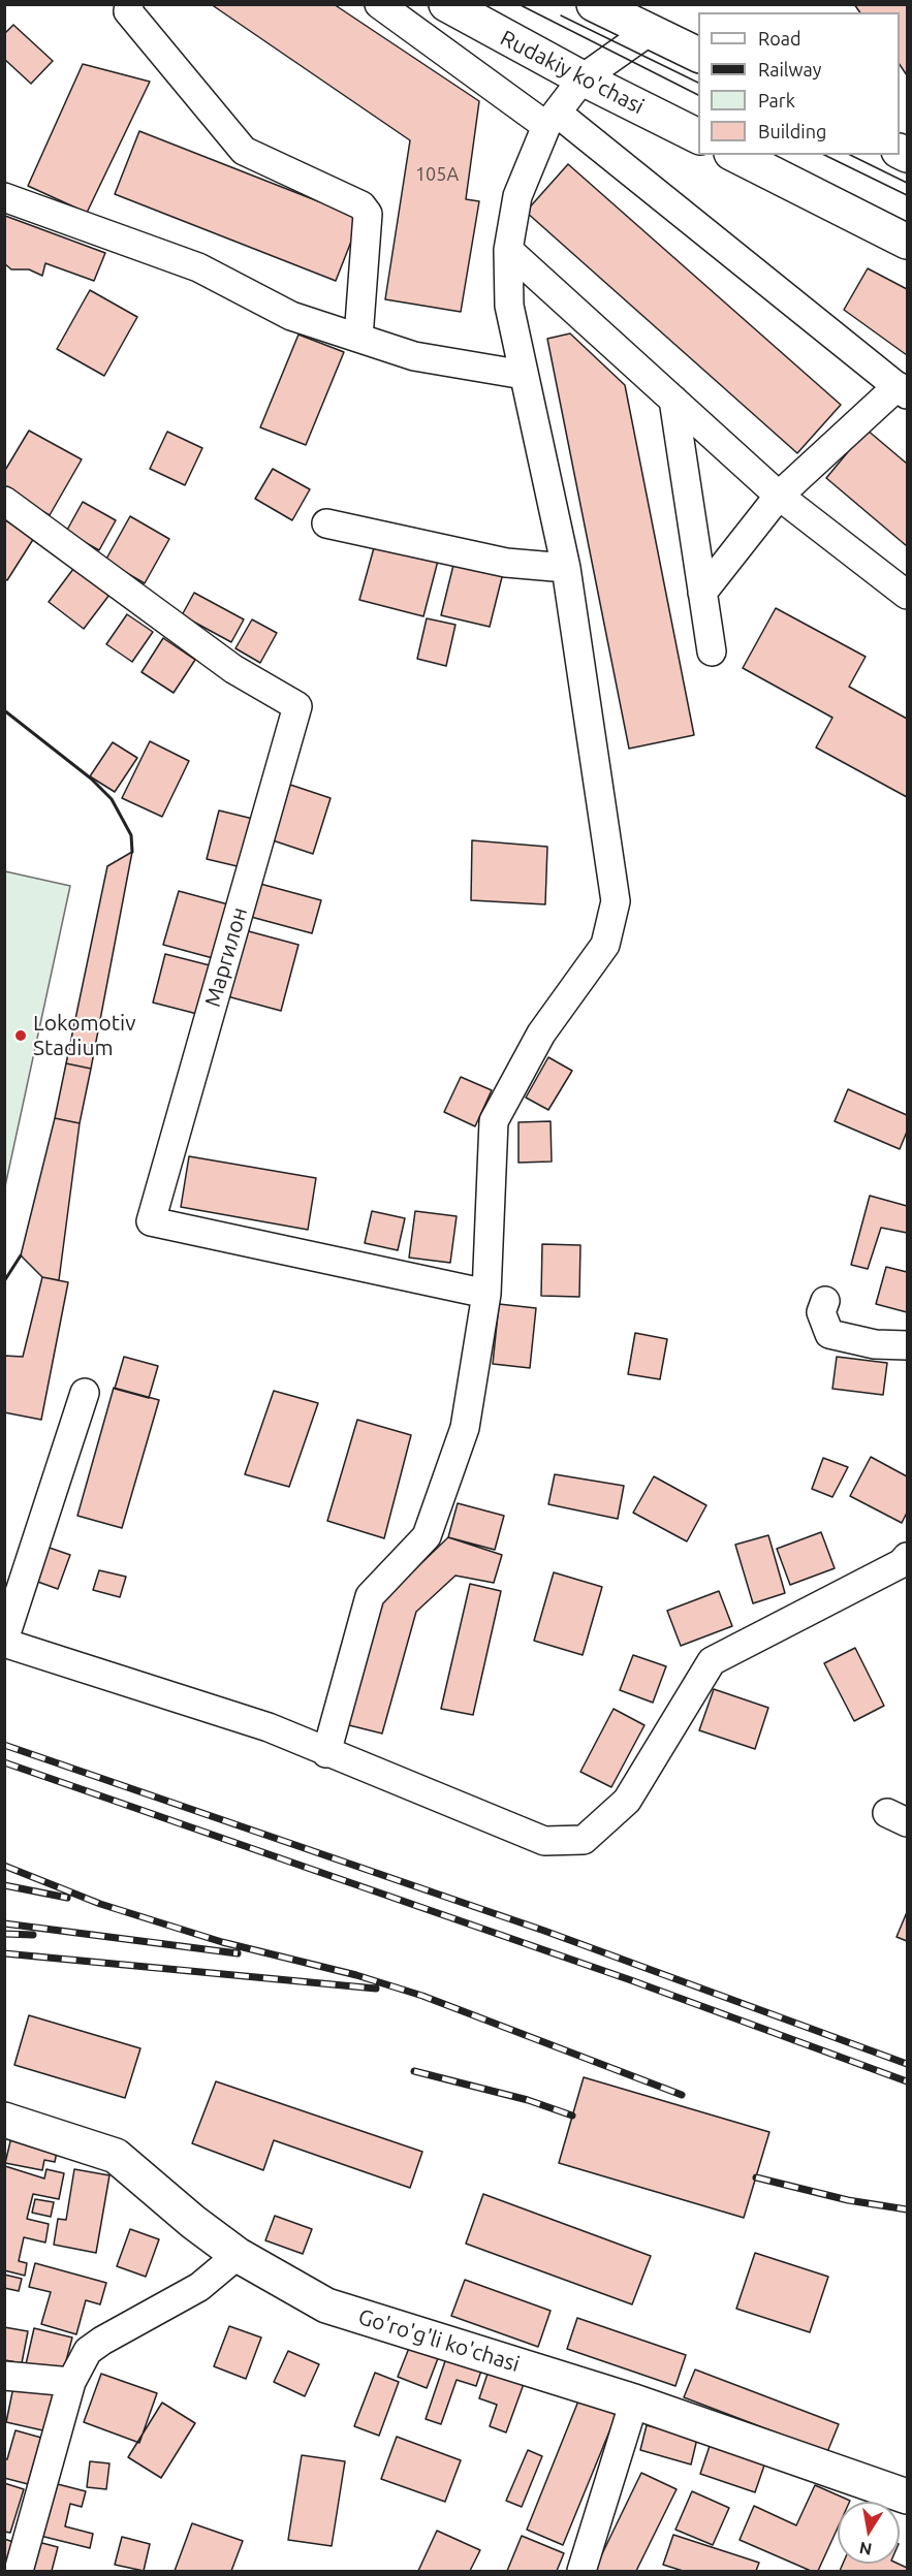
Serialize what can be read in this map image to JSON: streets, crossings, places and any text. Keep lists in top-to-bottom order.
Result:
{
  "streets": {
    "main road": ["Rudakiy ko'chasi", "Go'ro'g'li ko'chasi"],
    "street": ["Маргилон"]
  },
  "places": ["Lokomotiv Stadium"],
  "house_numbers": ["105А"],
  "legend": [
    "Road",
    "Railway",
    "Park",
    "Building"
  ],
  "north": "bottom"
}
